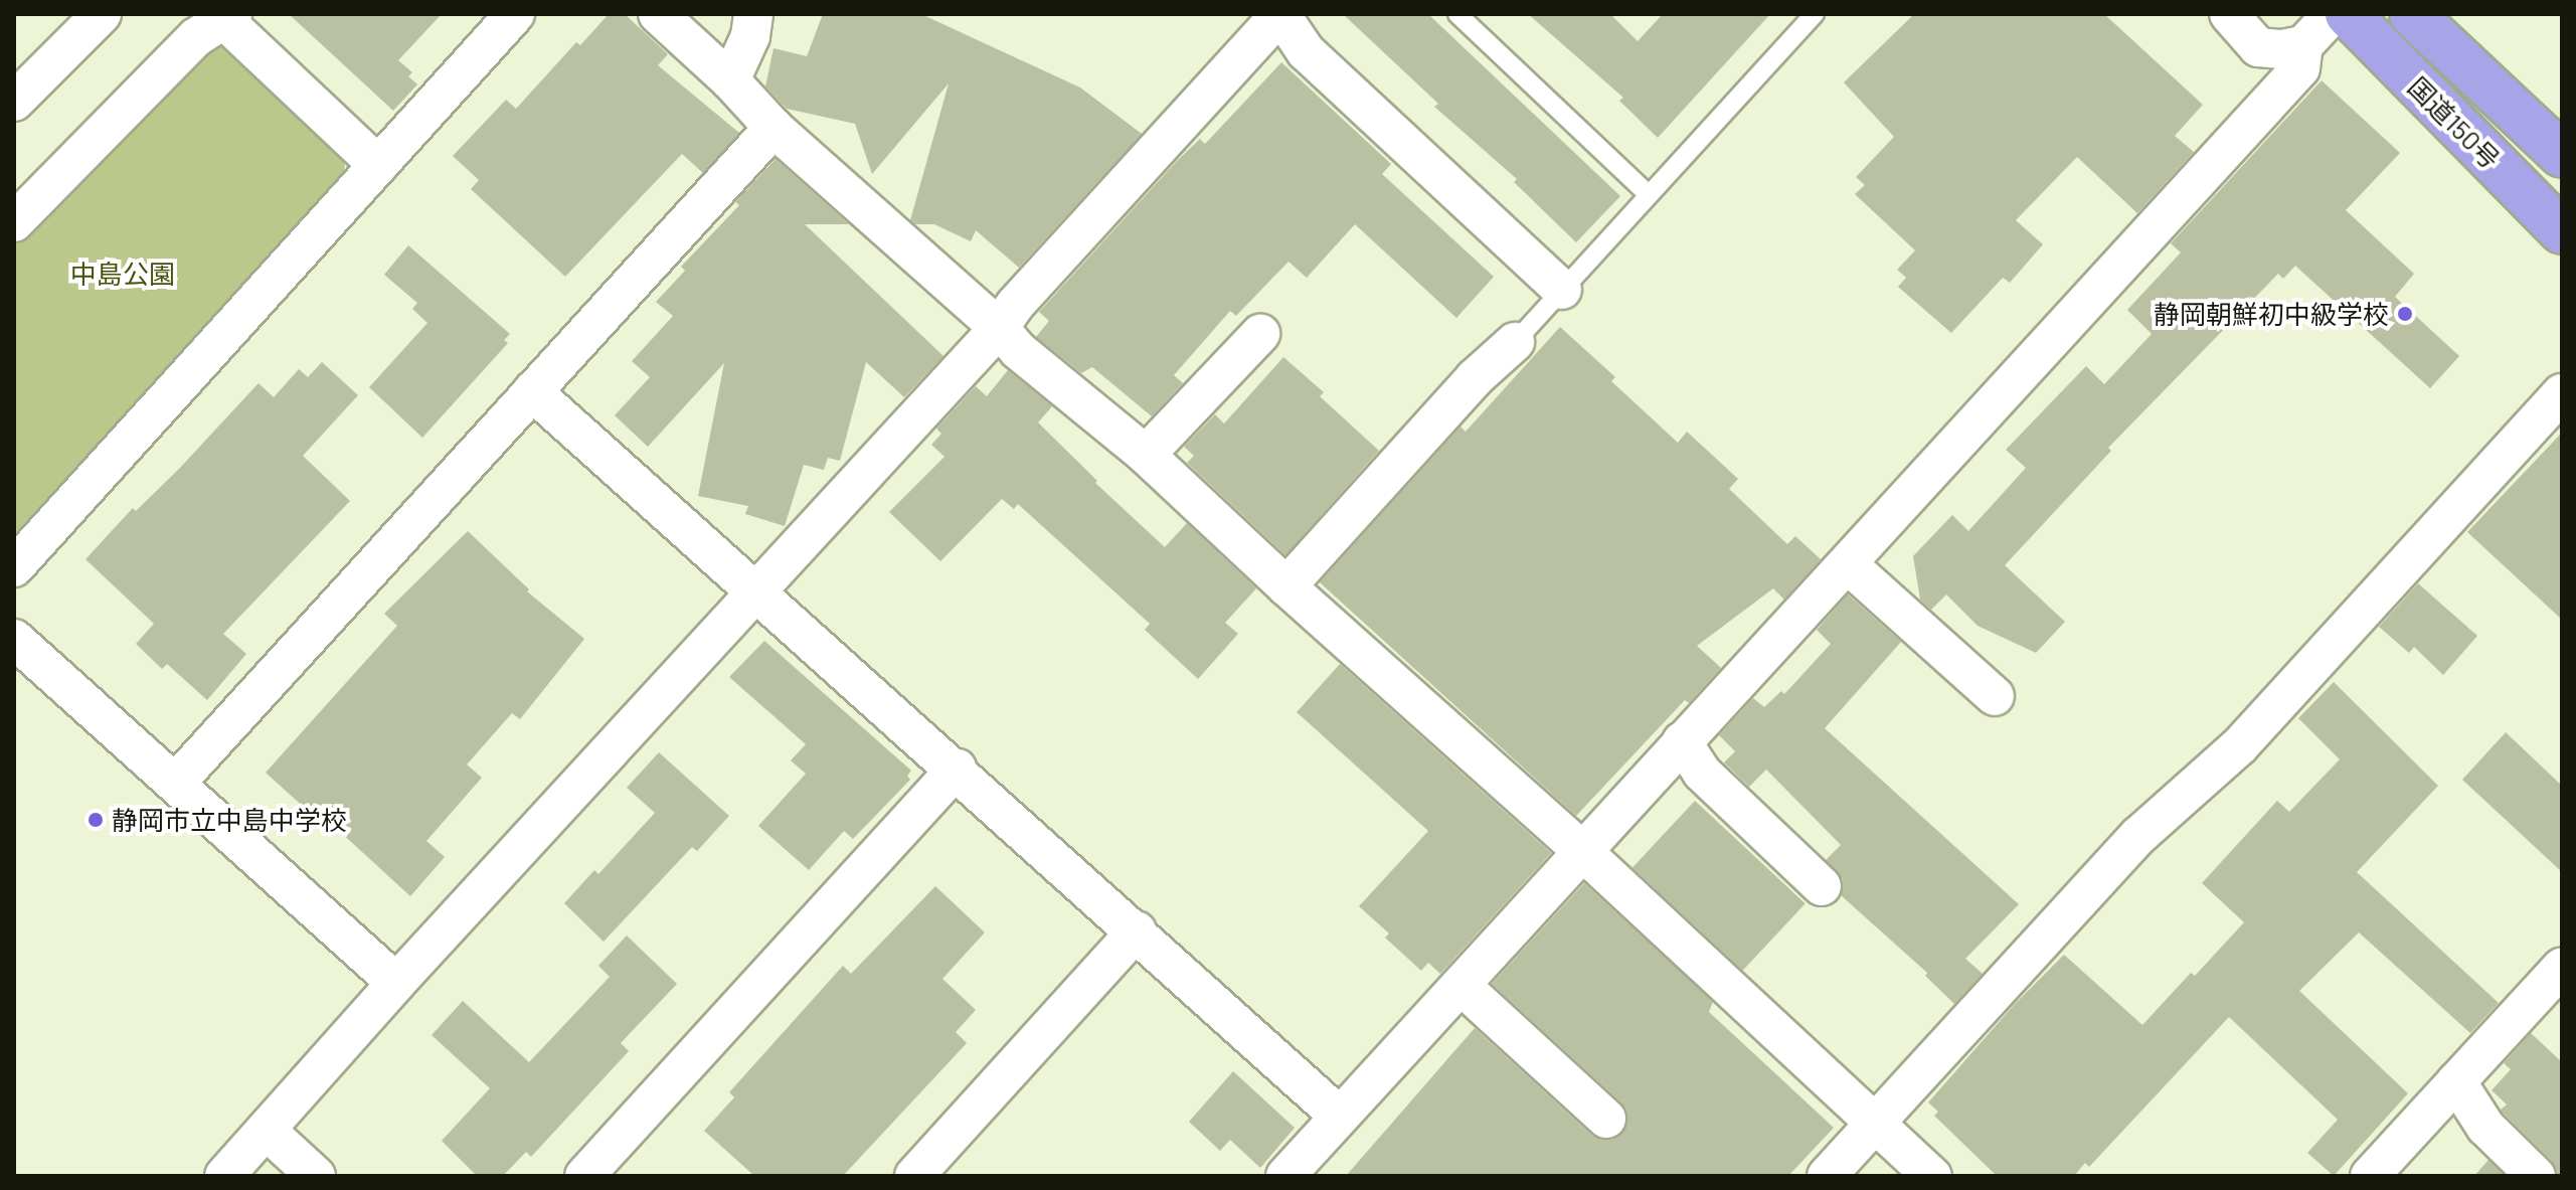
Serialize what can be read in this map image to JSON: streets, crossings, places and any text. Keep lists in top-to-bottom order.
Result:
{
  "streets": {
    "highway": ["国道150号"]
  },
  "parks": ["中島公園"],
  "places": ["静岡朝鮮初中級学校", "静岡市立中島中学校"]
}
